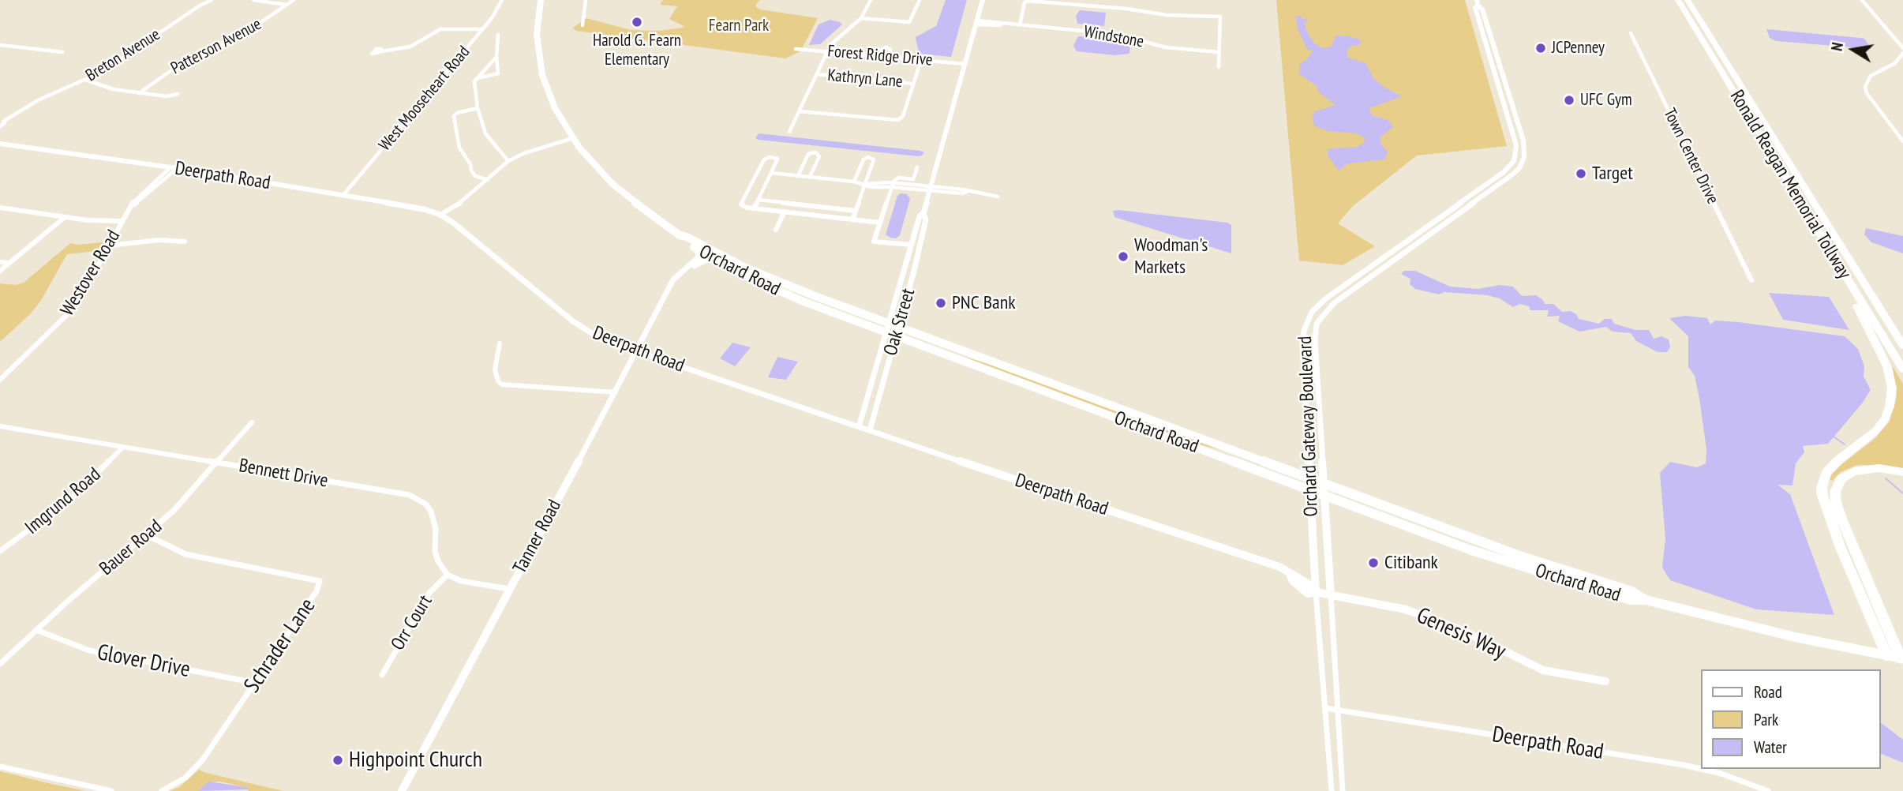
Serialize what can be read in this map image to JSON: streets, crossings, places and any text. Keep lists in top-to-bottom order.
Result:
{
  "streets": {
    "highway": ["Ronald Reagan Memorial Tollway"],
    "main road": ["Orchard Road"],
    "street": [
      "Windstone",
      "Patterson Avenue",
      "Breton Avenue",
      "Forest Ridge Drive",
      "Kathryn Lane",
      "West Mooseheart Road",
      "Town Center Drive",
      "Deerpath Road",
      "Westover Road",
      "Oak Street",
      "Orchard Gateway Boulevard",
      "Bennett Drive",
      "Imgrund Road",
      "Tanner Road",
      "Bauer Road",
      "Orr Court",
      "Genesis Way",
      "Schrader Lane",
      "Glover Drive"
    ]
  },
  "crossings": [
    ["Windstone", "Oak Street"],
    ["Forest Ridge Drive", "Oak Street"],
    ["West Mooseheart Road", "Deerpath Road"],
    ["Deerpath Road", "Westover Road"],
    ["Deerpath Road", "Oak Street"],
    ["Deerpath Road", "Orchard Gateway Boulevard"],
    ["Deerpath Road", "Tanner Road"],
    ["Deerpath Road", "Genesis Way"],
    ["Orchard Road", "Oak Street"],
    ["Orchard Road", "Orchard Gateway Boulevard"],
    ["Orchard Road", "Tanner Road"],
    ["Orchard Gateway Boulevard", "Genesis Way"],
    ["Bennett Drive", "Imgrund Road"],
    ["Bennett Drive", "Bauer Road"],
    ["Bennett Drive", "Orr Court"],
    ["Bauer Road", "Schrader Lane"],
    ["Bauer Road", "Glover Drive"],
    ["Schrader Lane", "Glover Drive"]
  ],
  "parks": ["Fearn Park"],
  "places": [
    "Harold G. Fearn Elementary",
    "JCPenney",
    "UFC Gym",
    "Target",
    "Woodman's Markets",
    "PNC Bank",
    "Citibank",
    "Highpoint Church"
  ],
  "legend": ["Road", "Park", "Water"],
  "north": "left"
}
